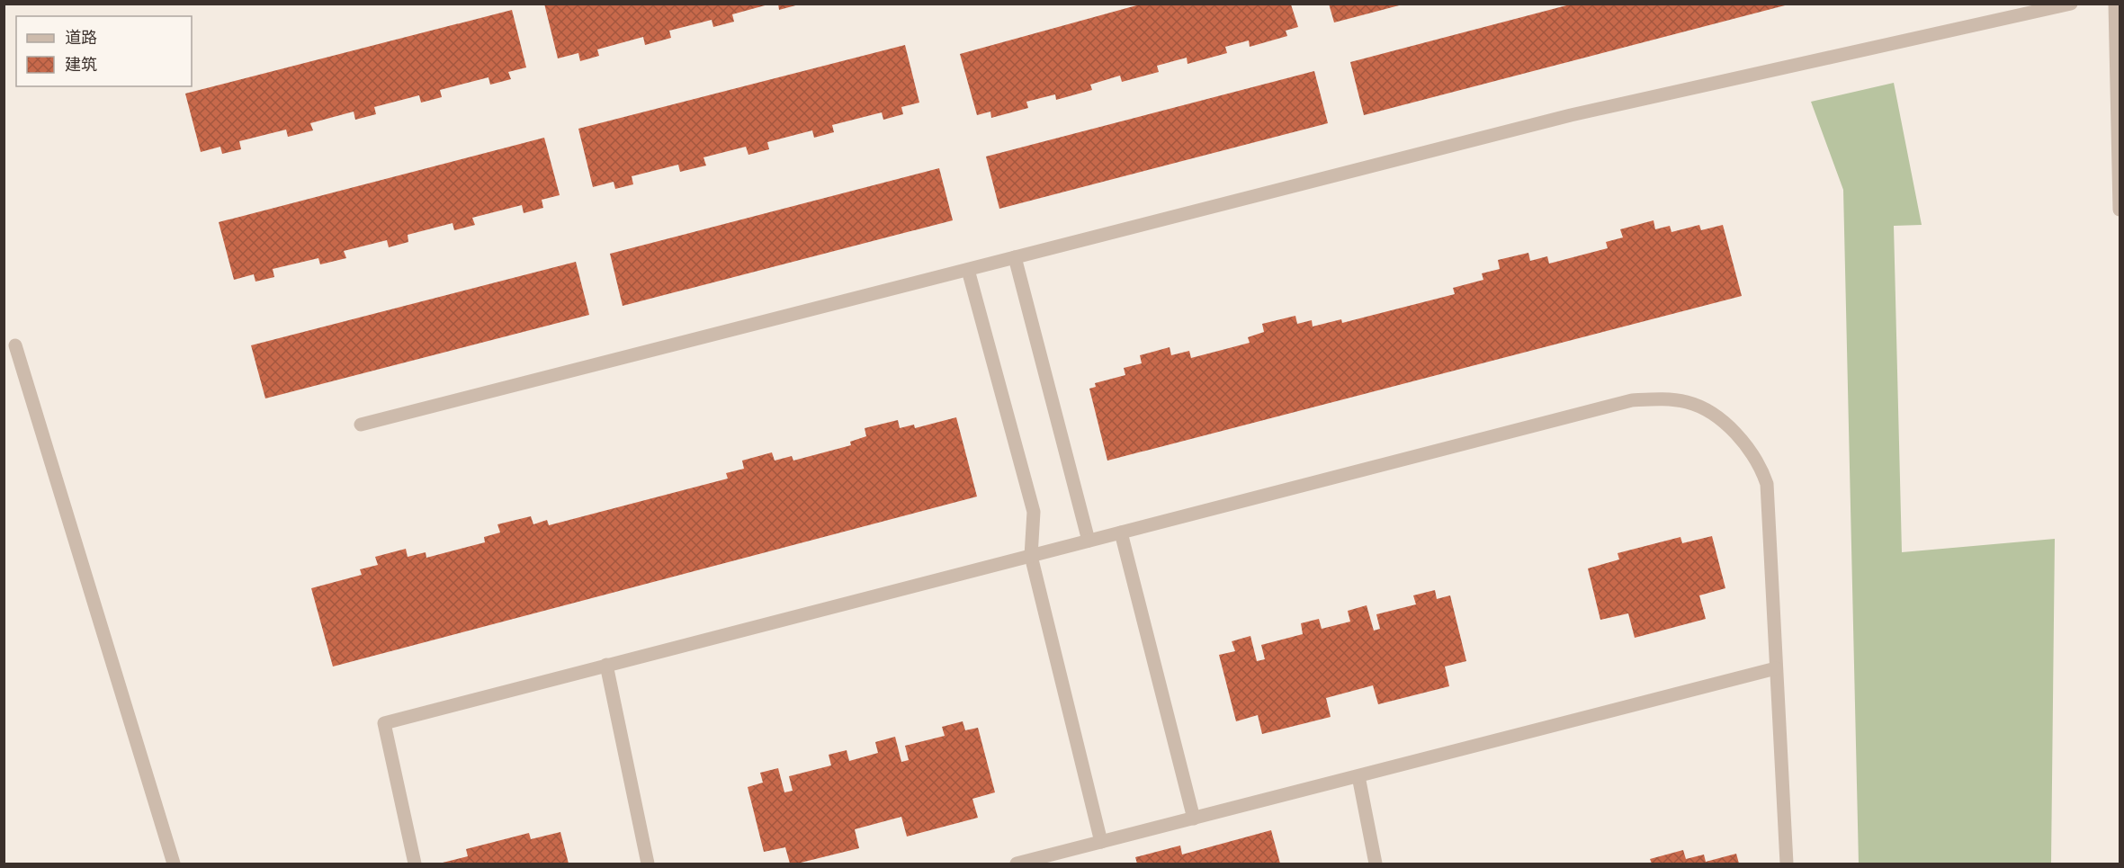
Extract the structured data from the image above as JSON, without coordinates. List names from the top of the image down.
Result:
{
  "legend": ["道路", "建筑"]
}
